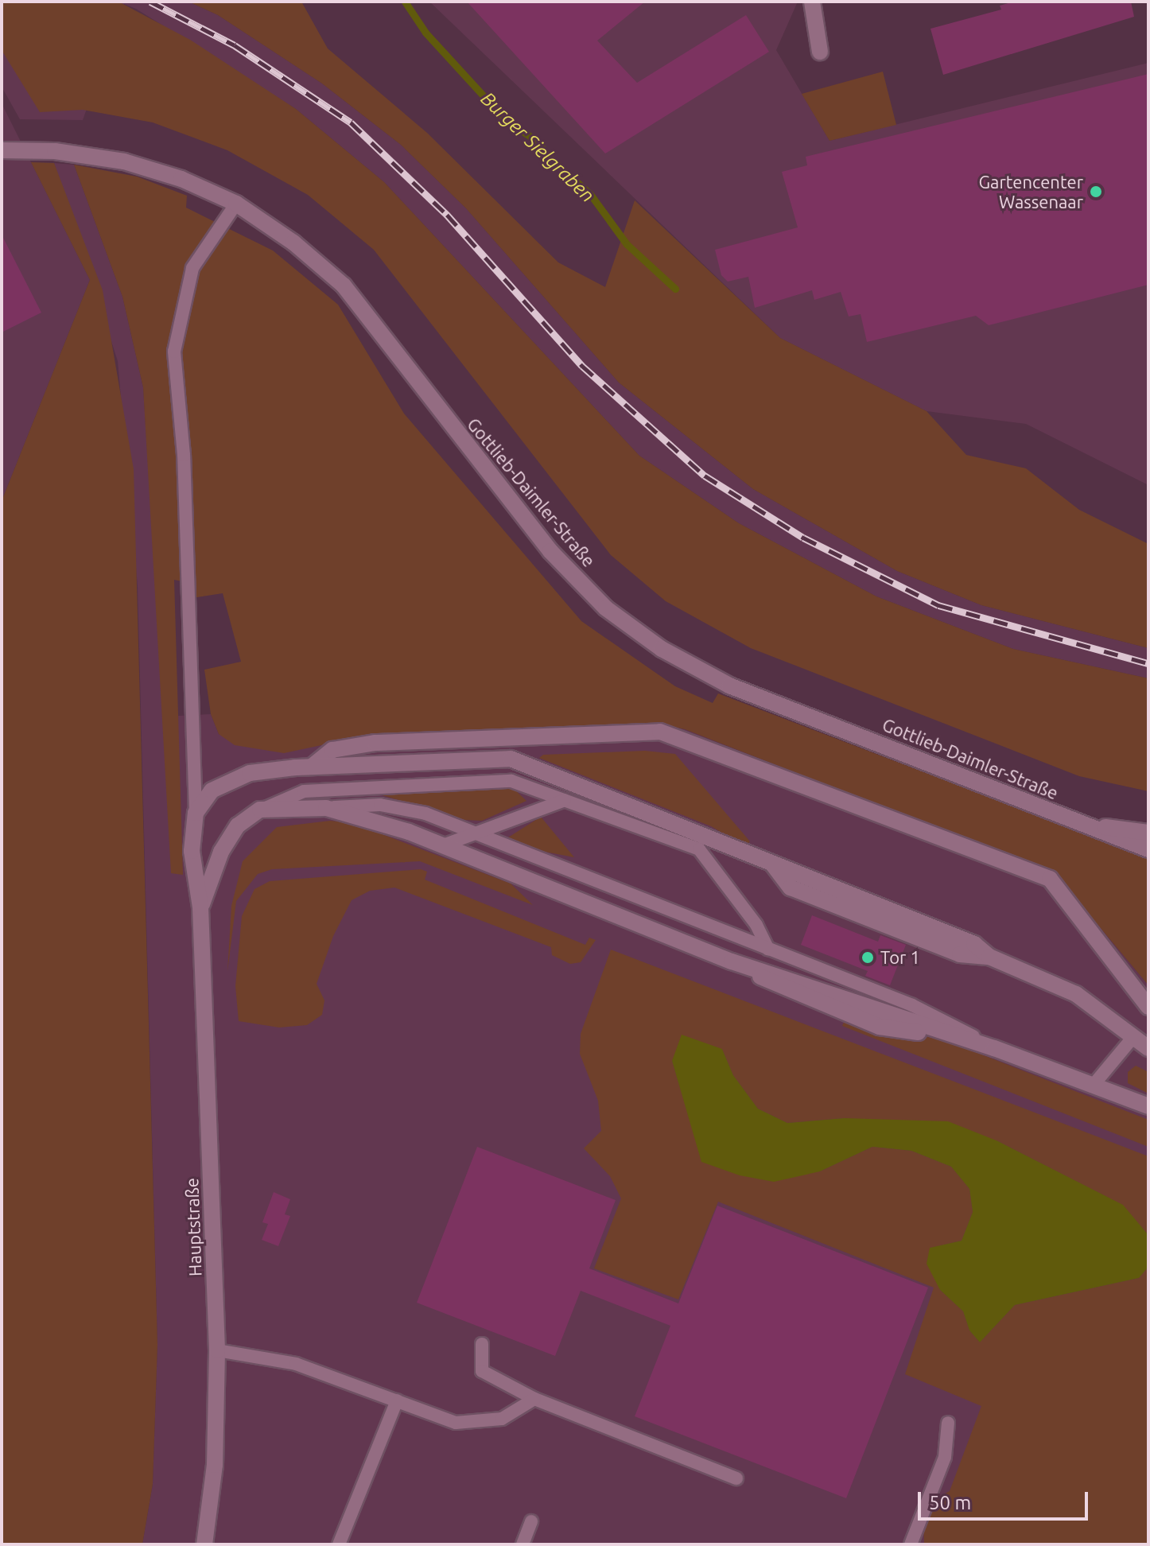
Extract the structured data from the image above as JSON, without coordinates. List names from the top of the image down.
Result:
{
  "streets": {
    "street": ["Gottlieb-Daimler-Straße", "Hauptstraße"]
  },
  "water": ["Burger Sielgraben"],
  "places": ["Gartencenter Wassenaar", "Tor 1"],
  "scale_bar": "50 m"
}
